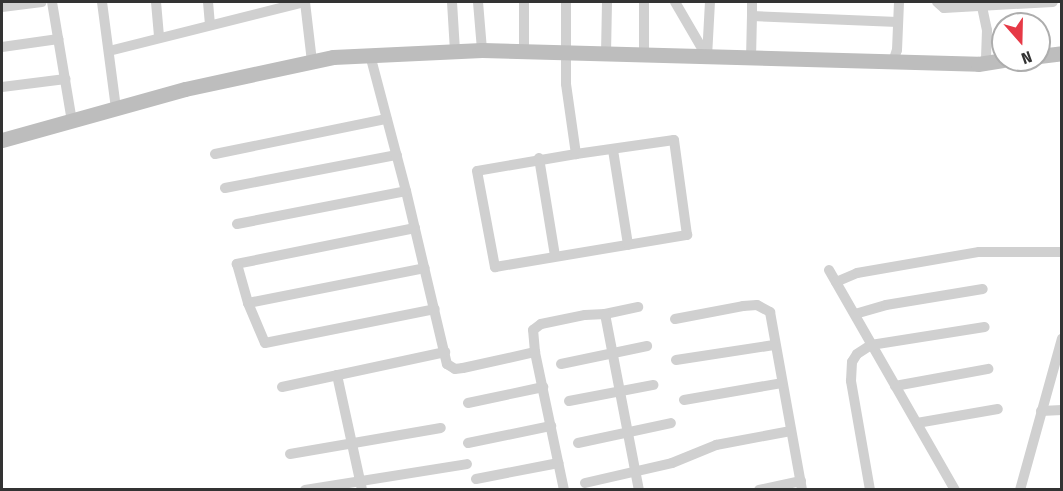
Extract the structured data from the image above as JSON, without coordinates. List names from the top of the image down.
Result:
{
  "north": "bottom"
}
